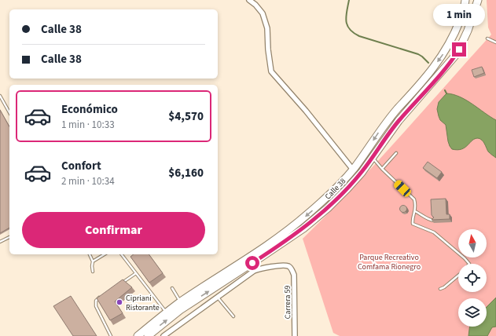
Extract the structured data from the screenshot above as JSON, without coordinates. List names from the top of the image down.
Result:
{
  "streets": {
    "main road": ["Calle 38"],
    "street": ["Carrera 59"]
  },
  "parks": ["Parque Recreativo Comfama Rionegro"],
  "places": ["Cipriani Ristorante"],
  "north": "top",
  "page": {
    "bubble": "1 min",
    "banner": ["Calle 38", "Calle 38"],
    "list": [
      {
        "name": "Económico",
        "note": "1 min · 10:33",
        "value": "$4,570"
      },
      {
        "name": "Confort",
        "note": "2 min · 10:34",
        "value": "$6,160"
      }
    ],
    "buttons": "Confirmar"
  }
}
